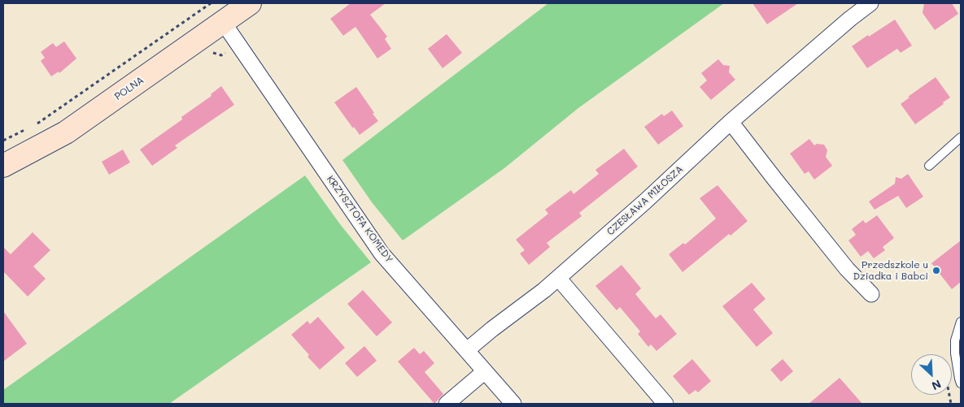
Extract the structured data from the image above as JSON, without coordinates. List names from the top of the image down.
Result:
{
  "streets": {
    "street": ["POLNA", "CZESŁAWA MIŁOSZA", "KRZYSZTOFA KOMEDY"]
  },
  "crossings": [
    ["POLNA", "KRZYSZTOFA KOMEDY"],
    ["CZESŁAWA MIŁOSZA", "KRZYSZTOFA KOMEDY"]
  ],
  "places": ["Przedszkole u Dziadka i Babci"],
  "north": "bottom right"
}
